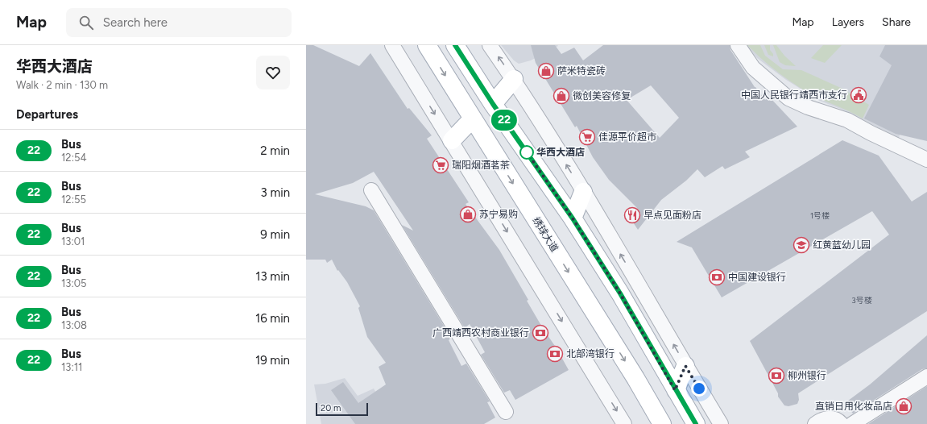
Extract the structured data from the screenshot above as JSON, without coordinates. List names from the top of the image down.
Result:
{
  "streets": {
    "main road": ["绣球大道"]
  },
  "places": {
    "shop": [
      "萨米特瓷砖",
      "微创美容修复",
      "苏宁易购",
      "直销日用化妆品店"
    ],
    "public building": ["中国人民银行靖西市支行"],
    "supermarket": ["佳源平价超市", "瑞阳烟酒茗茶"],
    "other": ["华西大酒店"],
    "restaurant": ["早点见面粉店"],
    "school or university": ["红黄蓝幼儿园"],
    "bank": [
      "中国建设银行",
      "广西靖西农村商业银行",
      "北部湾银行",
      "柳州银行"
    ]
  },
  "lines": ["bus line 22"],
  "house_numbers": ["1号楼", "3号楼"],
  "scale_bar": "20 m",
  "page": {
    "header": "Map",
    "search": "Search here",
    "nav": ["Map", "Layers", "Share"],
    "heading": [
      ["华西大酒店", "Walk · 2 min · 130 m"],
      "Departures"
    ],
    "on_map": "22",
    "list": [
      {
        "mark": "22",
        "name": "Bus",
        "note": "12:54",
        "value": "2 min"
      },
      {
        "mark": "22",
        "name": "Bus",
        "note": "12:55",
        "value": "3 min"
      },
      {
        "mark": "22",
        "name": "Bus",
        "note": "13:01",
        "value": "9 min"
      },
      {
        "mark": "22",
        "name": "Bus",
        "note": "13:05",
        "value": "13 min"
      },
      {
        "mark": "22",
        "name": "Bus",
        "note": "13:08",
        "value": "16 min"
      },
      {
        "mark": "22",
        "name": "Bus",
        "note": "13:11",
        "value": "19 min"
      }
    ],
    "scale": "20 m"
  }
}
